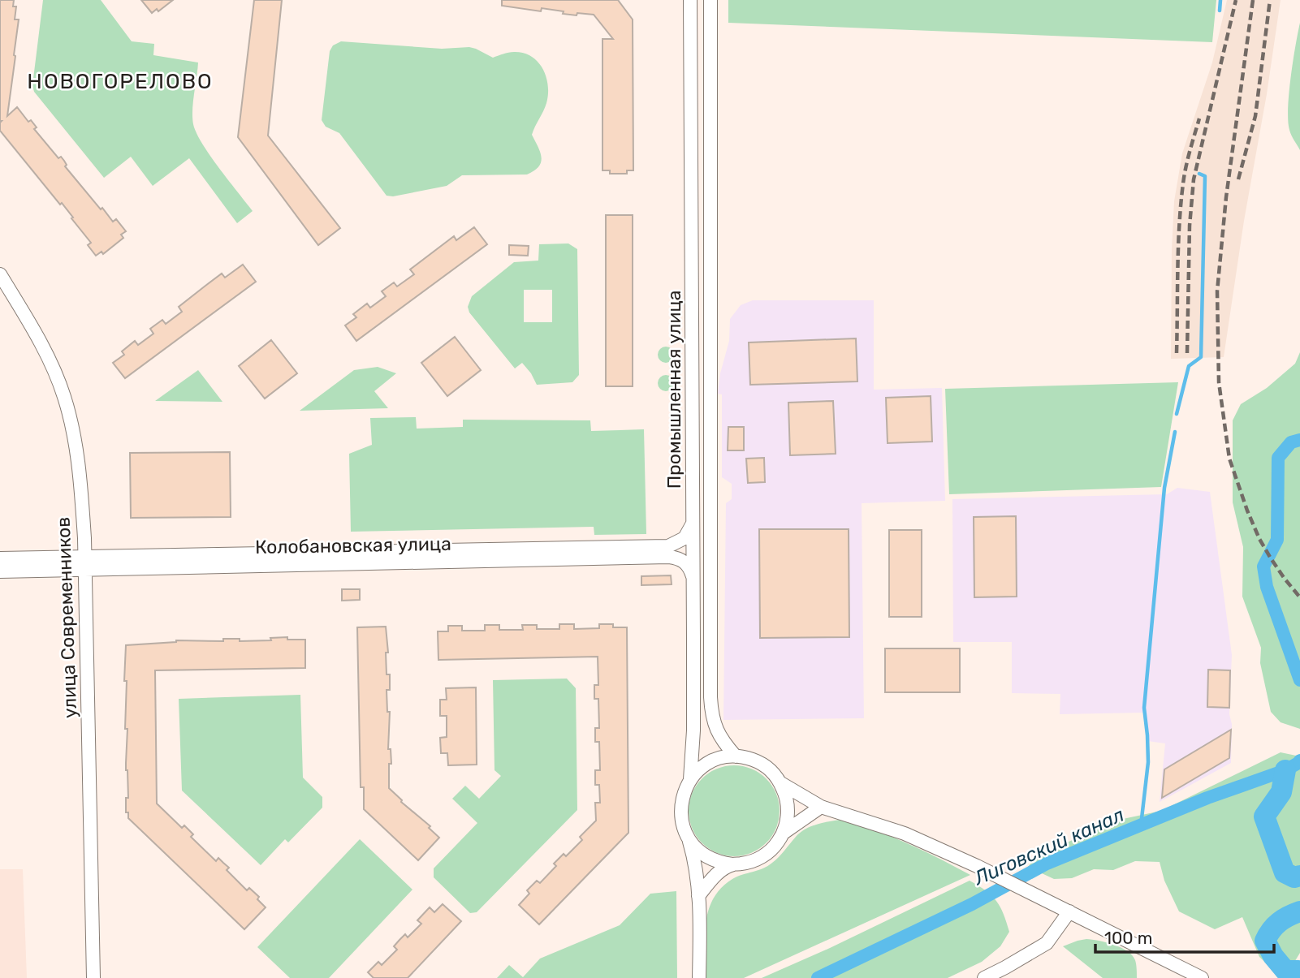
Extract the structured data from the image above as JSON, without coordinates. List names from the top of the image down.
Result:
{
  "streets": {
    "street": ["Промышленная улица", "Колобановская улица", "улица Современников"]
  },
  "crossings": [
    ["Промышленная улица", "Колобановская улица"],
    ["Колобановская улица", "улица Современников"]
  ],
  "districts": ["НОВОГОРЕЛОВО"],
  "water": ["Лиговский канал"],
  "scale_bar": "100 m"
}
